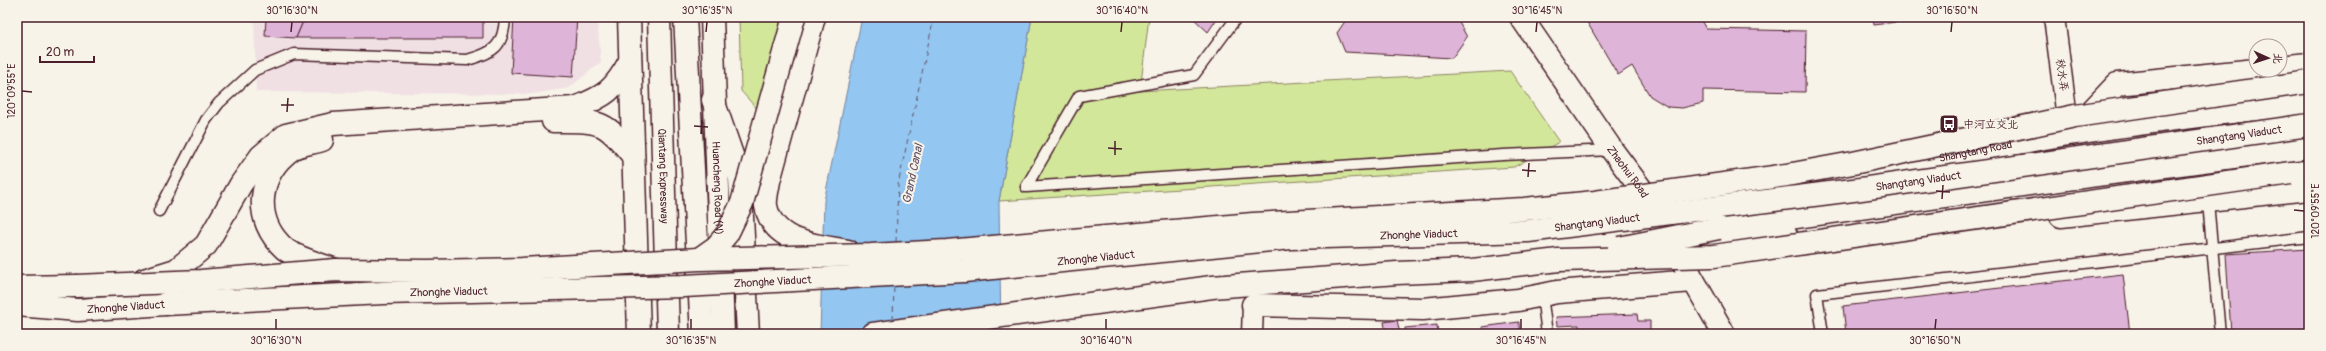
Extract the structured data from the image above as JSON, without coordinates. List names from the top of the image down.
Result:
{
  "streets": {
    "main road": [
      "Shangtang Viaduct",
      "Shangtang Road",
      "Zhaohui Road",
      "Qiantang Expressway",
      "Huancheng Road (N)",
      "Zhonghe Viaduct"
    ],
    "street": ["秋水弄"]
  },
  "crossings": [
    ["秋水弄", "Shangtang Road"],
    ["Shangtang Viaduct", "Zhonghe Viaduct"],
    ["Shangtang Road", "Zhaohui Road"]
  ],
  "water": ["Grand Canal"],
  "places": {
    "bus stop": ["中河立交北"]
  },
  "scale_bar": "20 m",
  "north": "right",
  "coordinates": [
    "30°16'30\"N",
    "30°16'35\"N",
    "30°16'40\"N",
    "30°16'45\"N",
    "30°16'50\"N",
    "120°09'55\"E"
  ]
}
